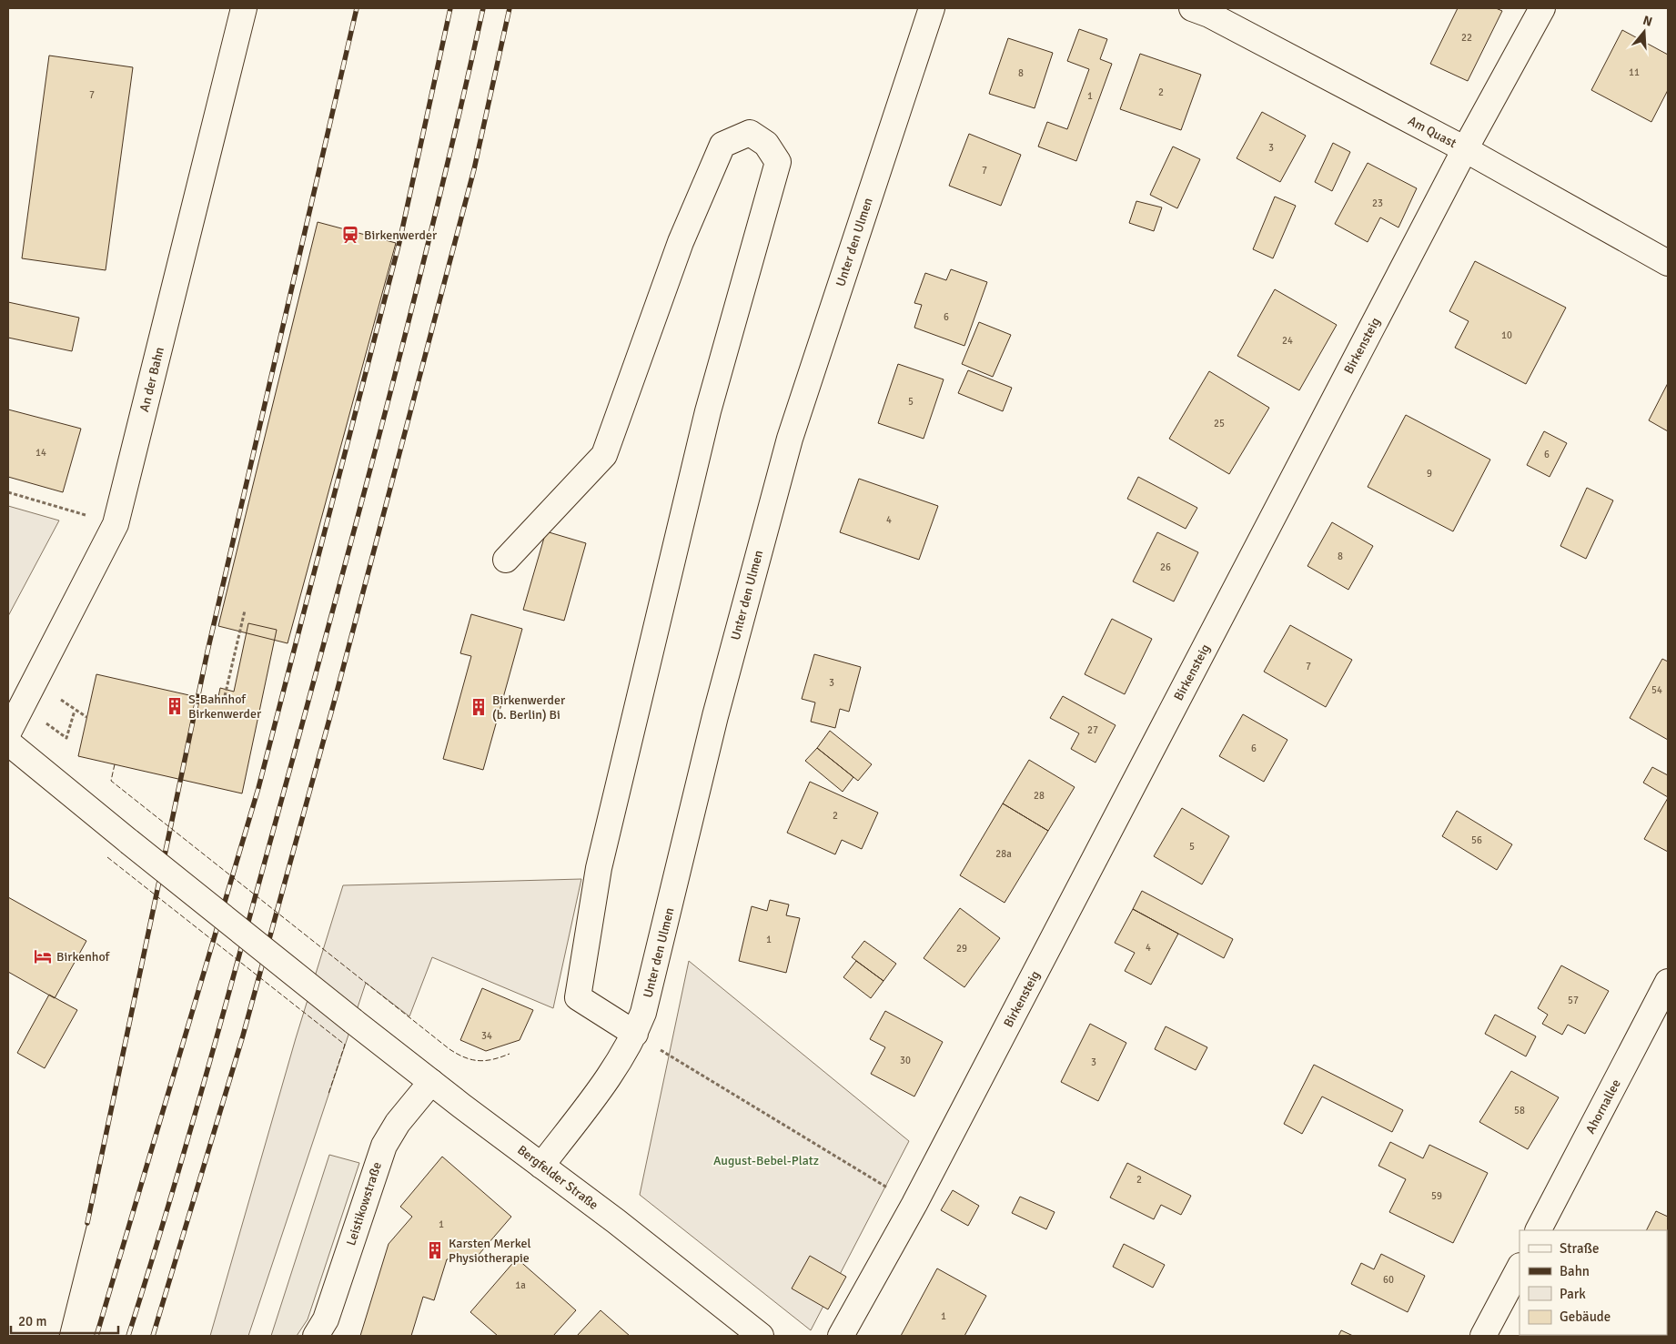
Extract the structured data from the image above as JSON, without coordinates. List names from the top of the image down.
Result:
{
  "streets": {
    "street": [
      "Am Quast",
      "Unter den Ulmen",
      "Birkensteig",
      "An der Bahn",
      "Ahornallee",
      "Bergfelder Straße",
      "Leistikowstraße"
    ]
  },
  "crossings": [
    ["Am Quast", "Birkensteig"],
    ["Unter den Ulmen", "Bergfelder Straße"],
    ["Bergfelder Straße", "Leistikowstraße"]
  ],
  "parks": ["August-Bebel-Platz"],
  "places": {
    "station": ["Birkenwerder"],
    "building": ["S-Bahnhof Birkenwerder", "Birkenwerder (b. Berlin) Bi", "Karsten Merkel Physiotherapie"],
    "hotel": ["Birkenhof"]
  },
  "house_numbers": [
    "22",
    "11",
    "8",
    "2",
    "7",
    "1",
    "3",
    "7",
    "23",
    "6",
    "10",
    "24",
    "5",
    "25",
    "14",
    "6",
    "9",
    "4",
    "8",
    "26",
    "7",
    "3",
    "54",
    "27",
    "6",
    "28",
    "2",
    "56",
    "5",
    "28a",
    "1",
    "4",
    "29",
    "57",
    "34",
    "30",
    "3",
    "58",
    "2",
    "59",
    "1",
    "60",
    "1a",
    "1"
  ],
  "legend": [
    "Straße",
    "Bahn",
    "Park",
    "Gebäude"
  ],
  "scale_bar": "20 m",
  "north": "top"
}
